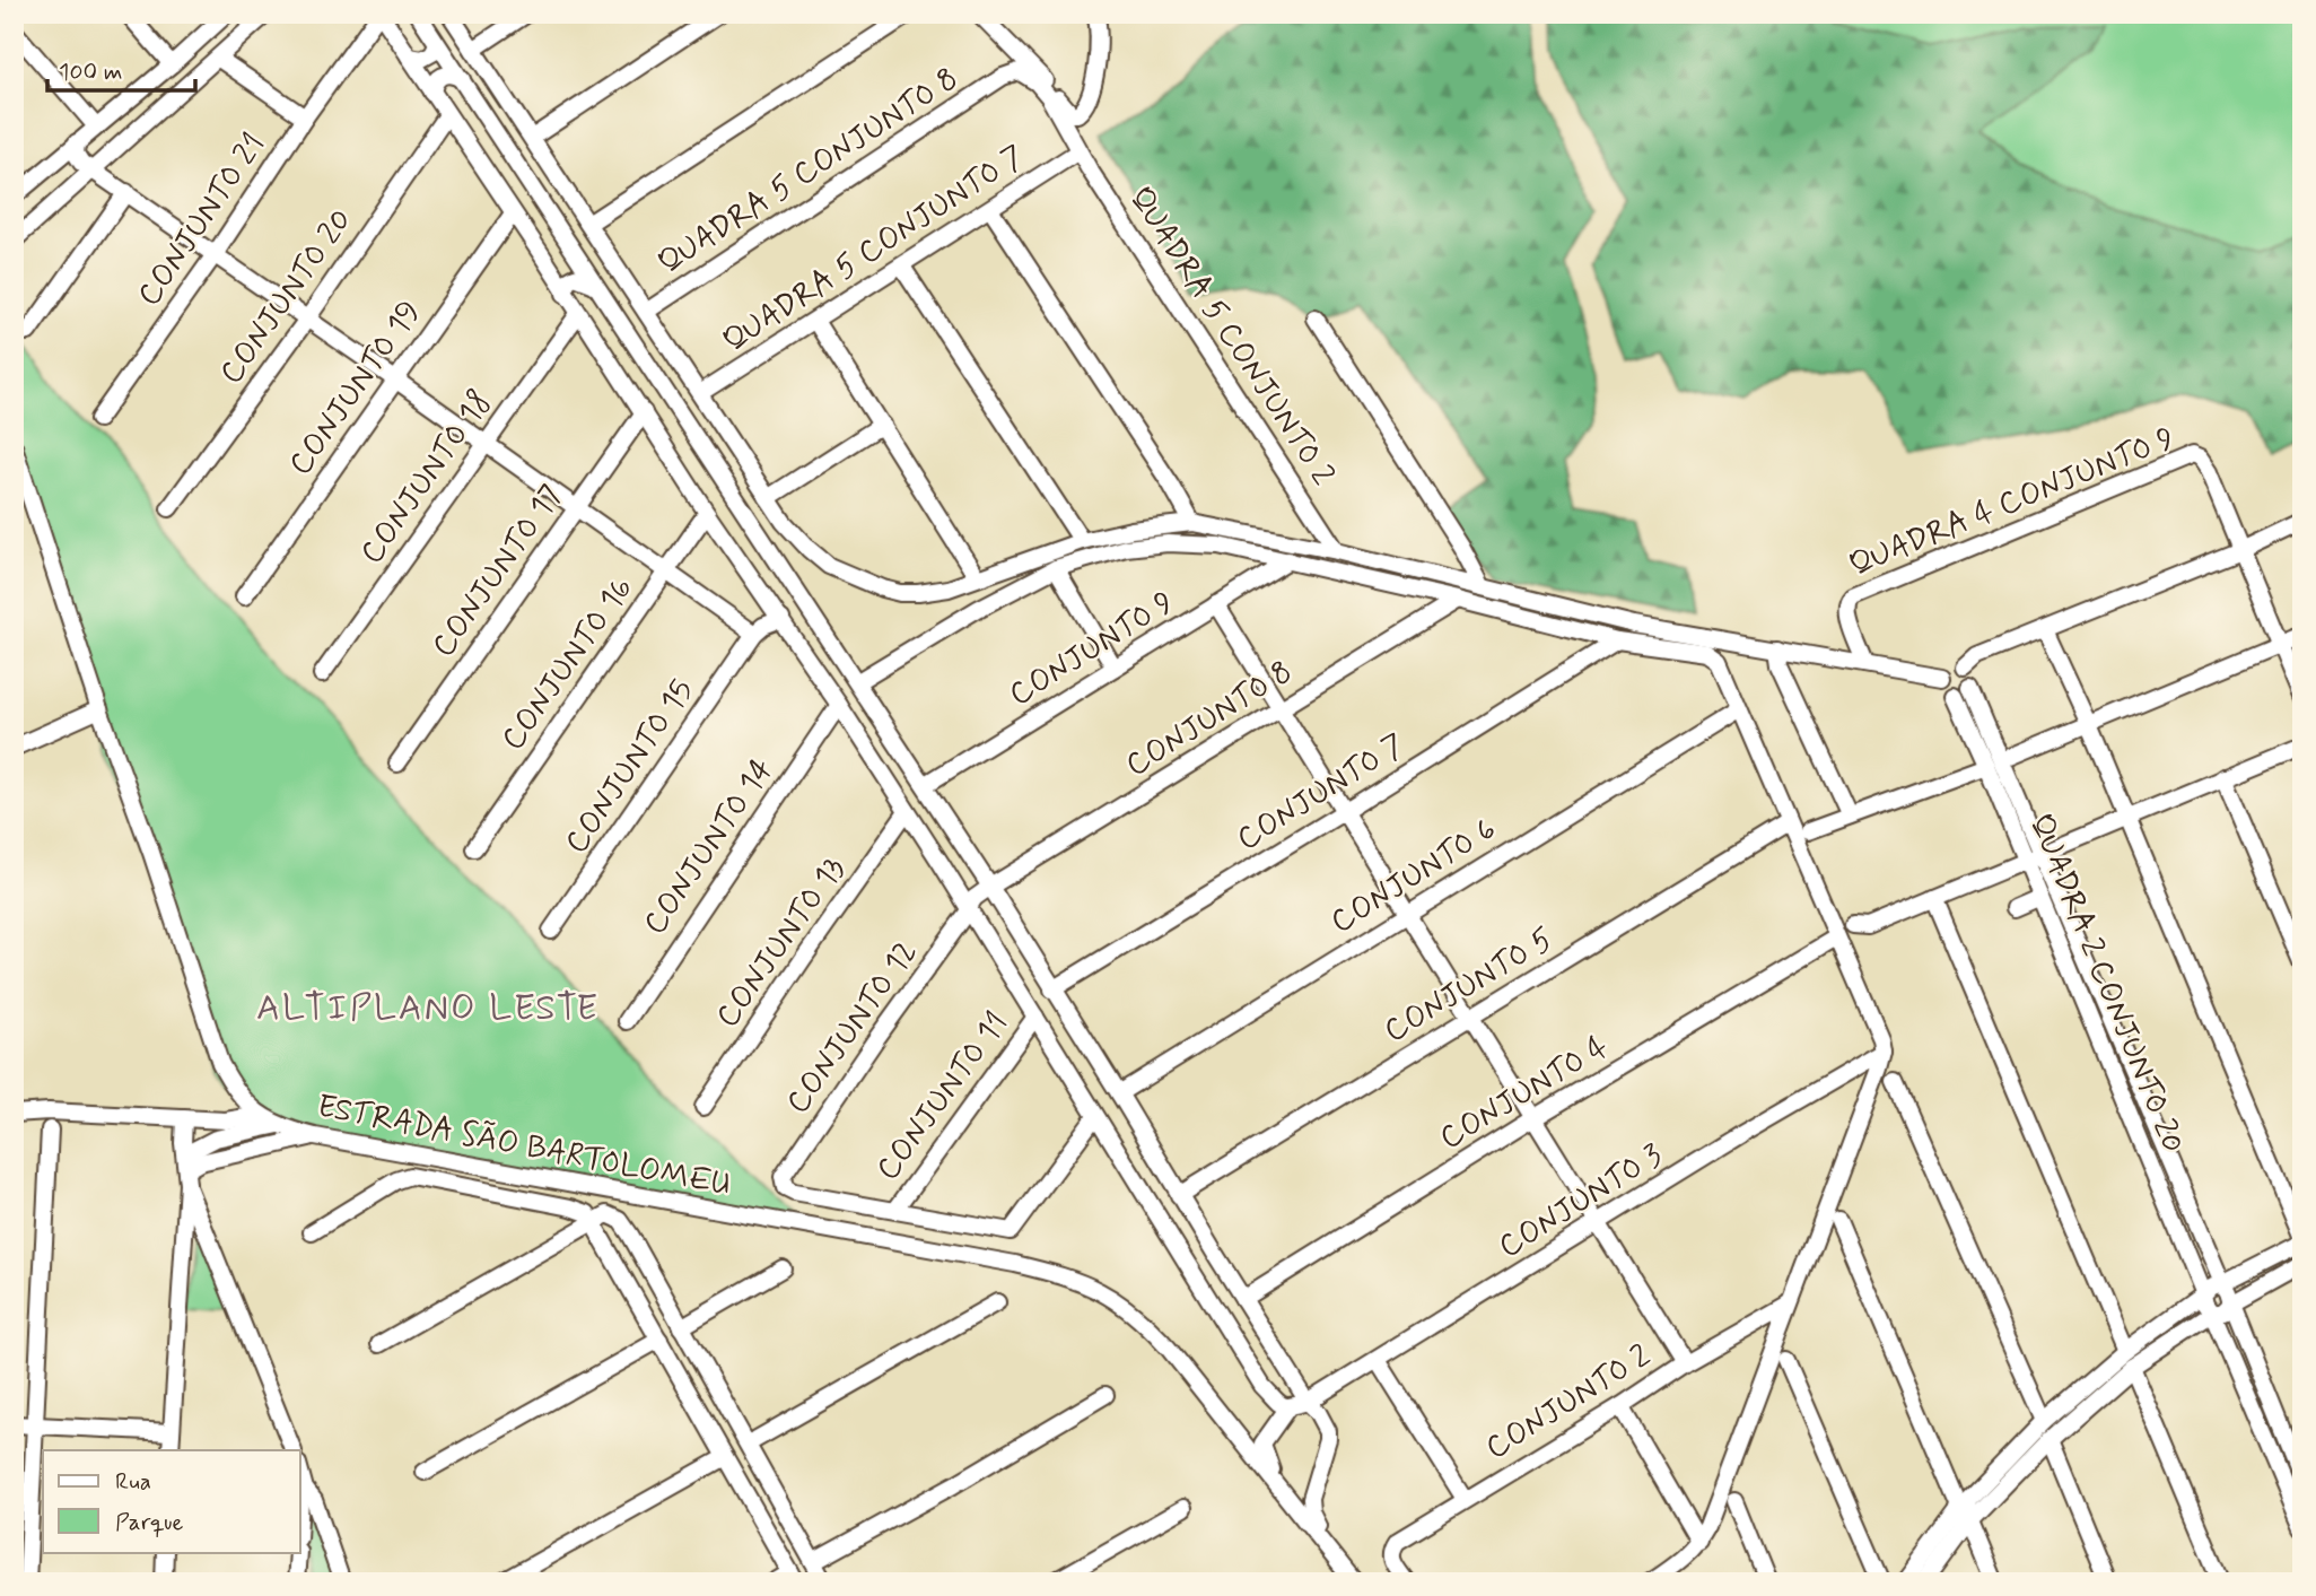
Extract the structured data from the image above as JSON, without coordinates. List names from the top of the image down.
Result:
{
  "streets": {
    "street": [
      "QUADRA 5 CONJUNTO 8",
      "CONJUNTO 21",
      "QUADRA 5 CONJUNTO 7",
      "CONJUNTO 20",
      "QUADRA 5 CONJUNTO 2",
      "CONJUNTO 19",
      "CONJUNTO 18",
      "QUADRA 4 CONJUNTO 9",
      "CONJUNTO 17",
      "CONJUNTO 9",
      "CONJUNTO 16",
      "CONJUNTO 8",
      "CONJUNTO 15",
      "CONJUNTO 7",
      "CONJUNTO 14",
      "CONJUNTO 6",
      "CONJUNTO 13",
      "QUADRA 2 CONJUNTO 20",
      "CONJUNTO 5",
      "CONJUNTO 12",
      "CONJUNTO 4",
      "CONJUNTO 11",
      "ESTRADA SÃO BARTOLOMEU",
      "CONJUNTO 3",
      "CONJUNTO 2"
    ]
  },
  "crossings": [
    ["QUADRA 5 CONJUNTO 8", "QUADRA 5 CONJUNTO 2"],
    ["QUADRA 5 CONJUNTO 7", "QUADRA 5 CONJUNTO 2"],
    ["CONJUNTO 8", "CONJUNTO 12"],
    ["CONJUNTO 12", "CONJUNTO 11"]
  ],
  "districts": ["ALTIPLANO LESTE"],
  "legend": ["Rua", "Parque"],
  "scale_bar": "100 m"
}
